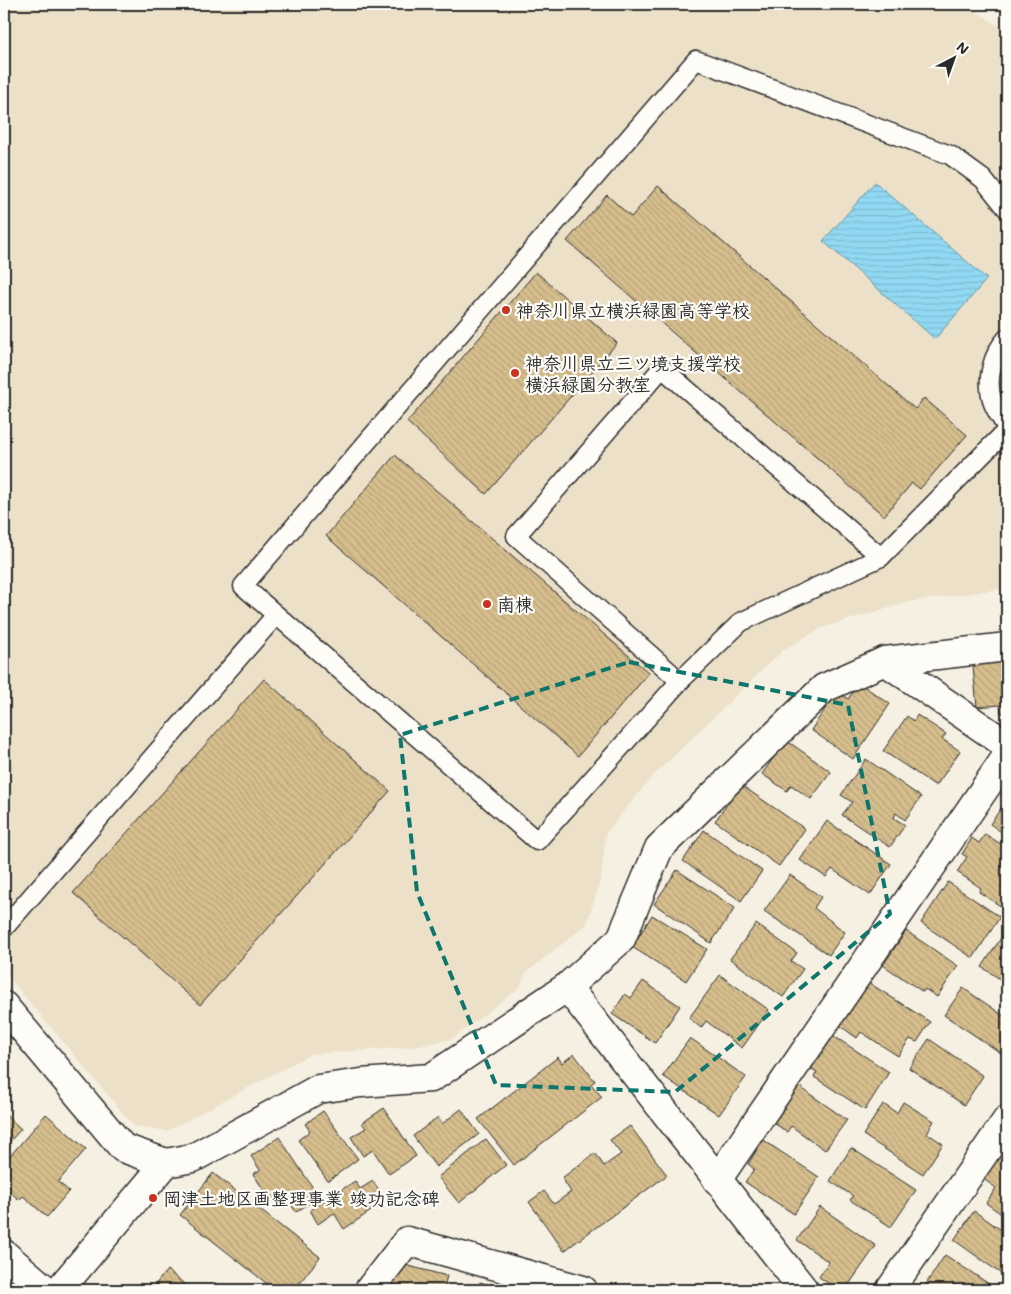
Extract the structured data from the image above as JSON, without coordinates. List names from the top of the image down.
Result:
{
  "places": [
    "神奈川県立横浜緑園高等学校",
    "神奈川県立三ツ境支援学校 横浜緑園分教室",
    "南棟",
    "岡津土地区画整理事業 竣功記念碑"
  ],
  "north": "top right"
}
